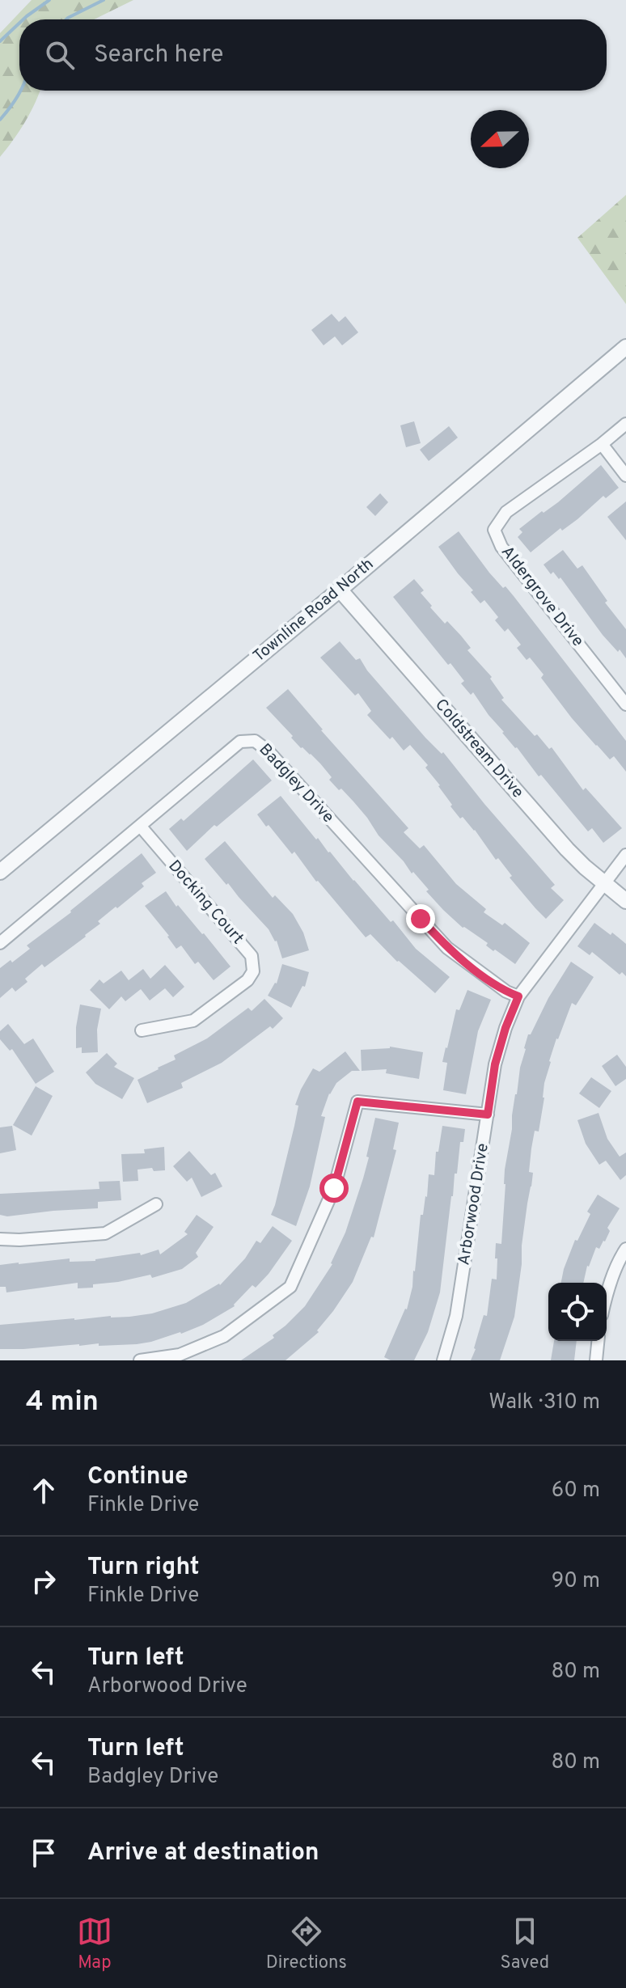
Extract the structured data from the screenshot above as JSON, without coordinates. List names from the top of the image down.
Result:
{
  "streets": {
    "street": [
      "Aldergrove Drive",
      "Townline Road North",
      "Coldstream Drive",
      "Badgley Drive",
      "Docking Court",
      "Arborwood Drive"
    ]
  },
  "crossings": [
    ["Townline Road North", "Coldstream Drive"],
    ["Coldstream Drive", "Arborwood Drive"],
    ["Badgley Drive", "Docking Court"],
    ["Badgley Drive", "Arborwood Drive"]
  ],
  "north": "left",
  "page": {
    "search": "Search here",
    "heading": ["4 min", "Walk · 310 m"],
    "list": [
      ["Continue", "Finkle Drive", "60 m"],
      ["Turn right", "Finkle Drive", "90 m"],
      ["Turn left", "Arborwood Drive", "80 m"],
      ["Turn left", "Badgley Drive", "80 m"],
      "Arrive at destination"
    ],
    "nav": ["Map", "Directions", "Saved"]
  }
}
